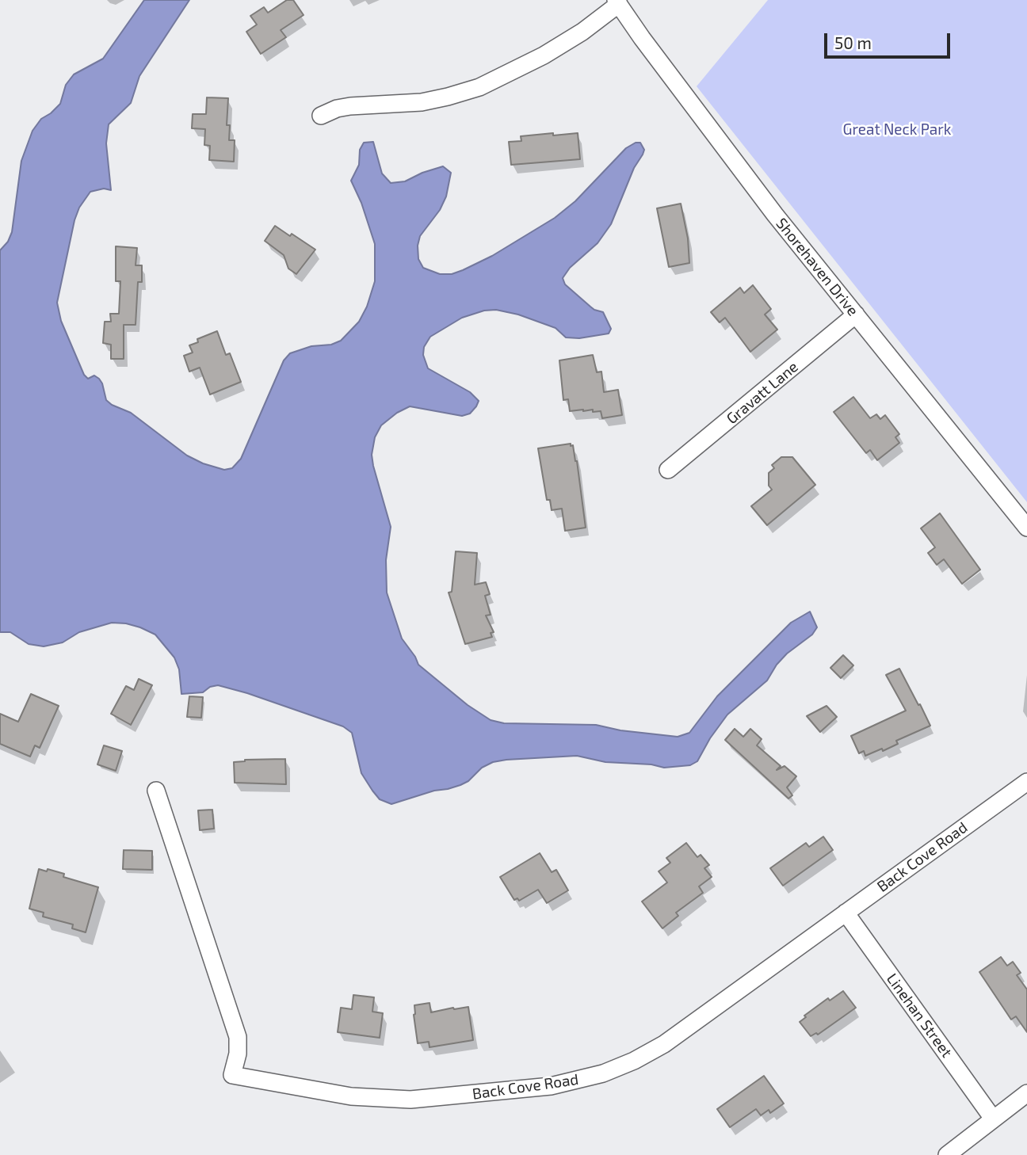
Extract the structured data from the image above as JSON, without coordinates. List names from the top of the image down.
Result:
{
  "streets": {
    "street": [
      "Shorehaven Drive",
      "Gravatt Lane",
      "Back Cove Road",
      "Linehan Street"
    ]
  },
  "crossings": [
    ["Shorehaven Drive", "Gravatt Lane"],
    ["Back Cove Road", "Linehan Street"]
  ],
  "parks": ["Great Neck Park"],
  "scale_bar": "50 m"
}
